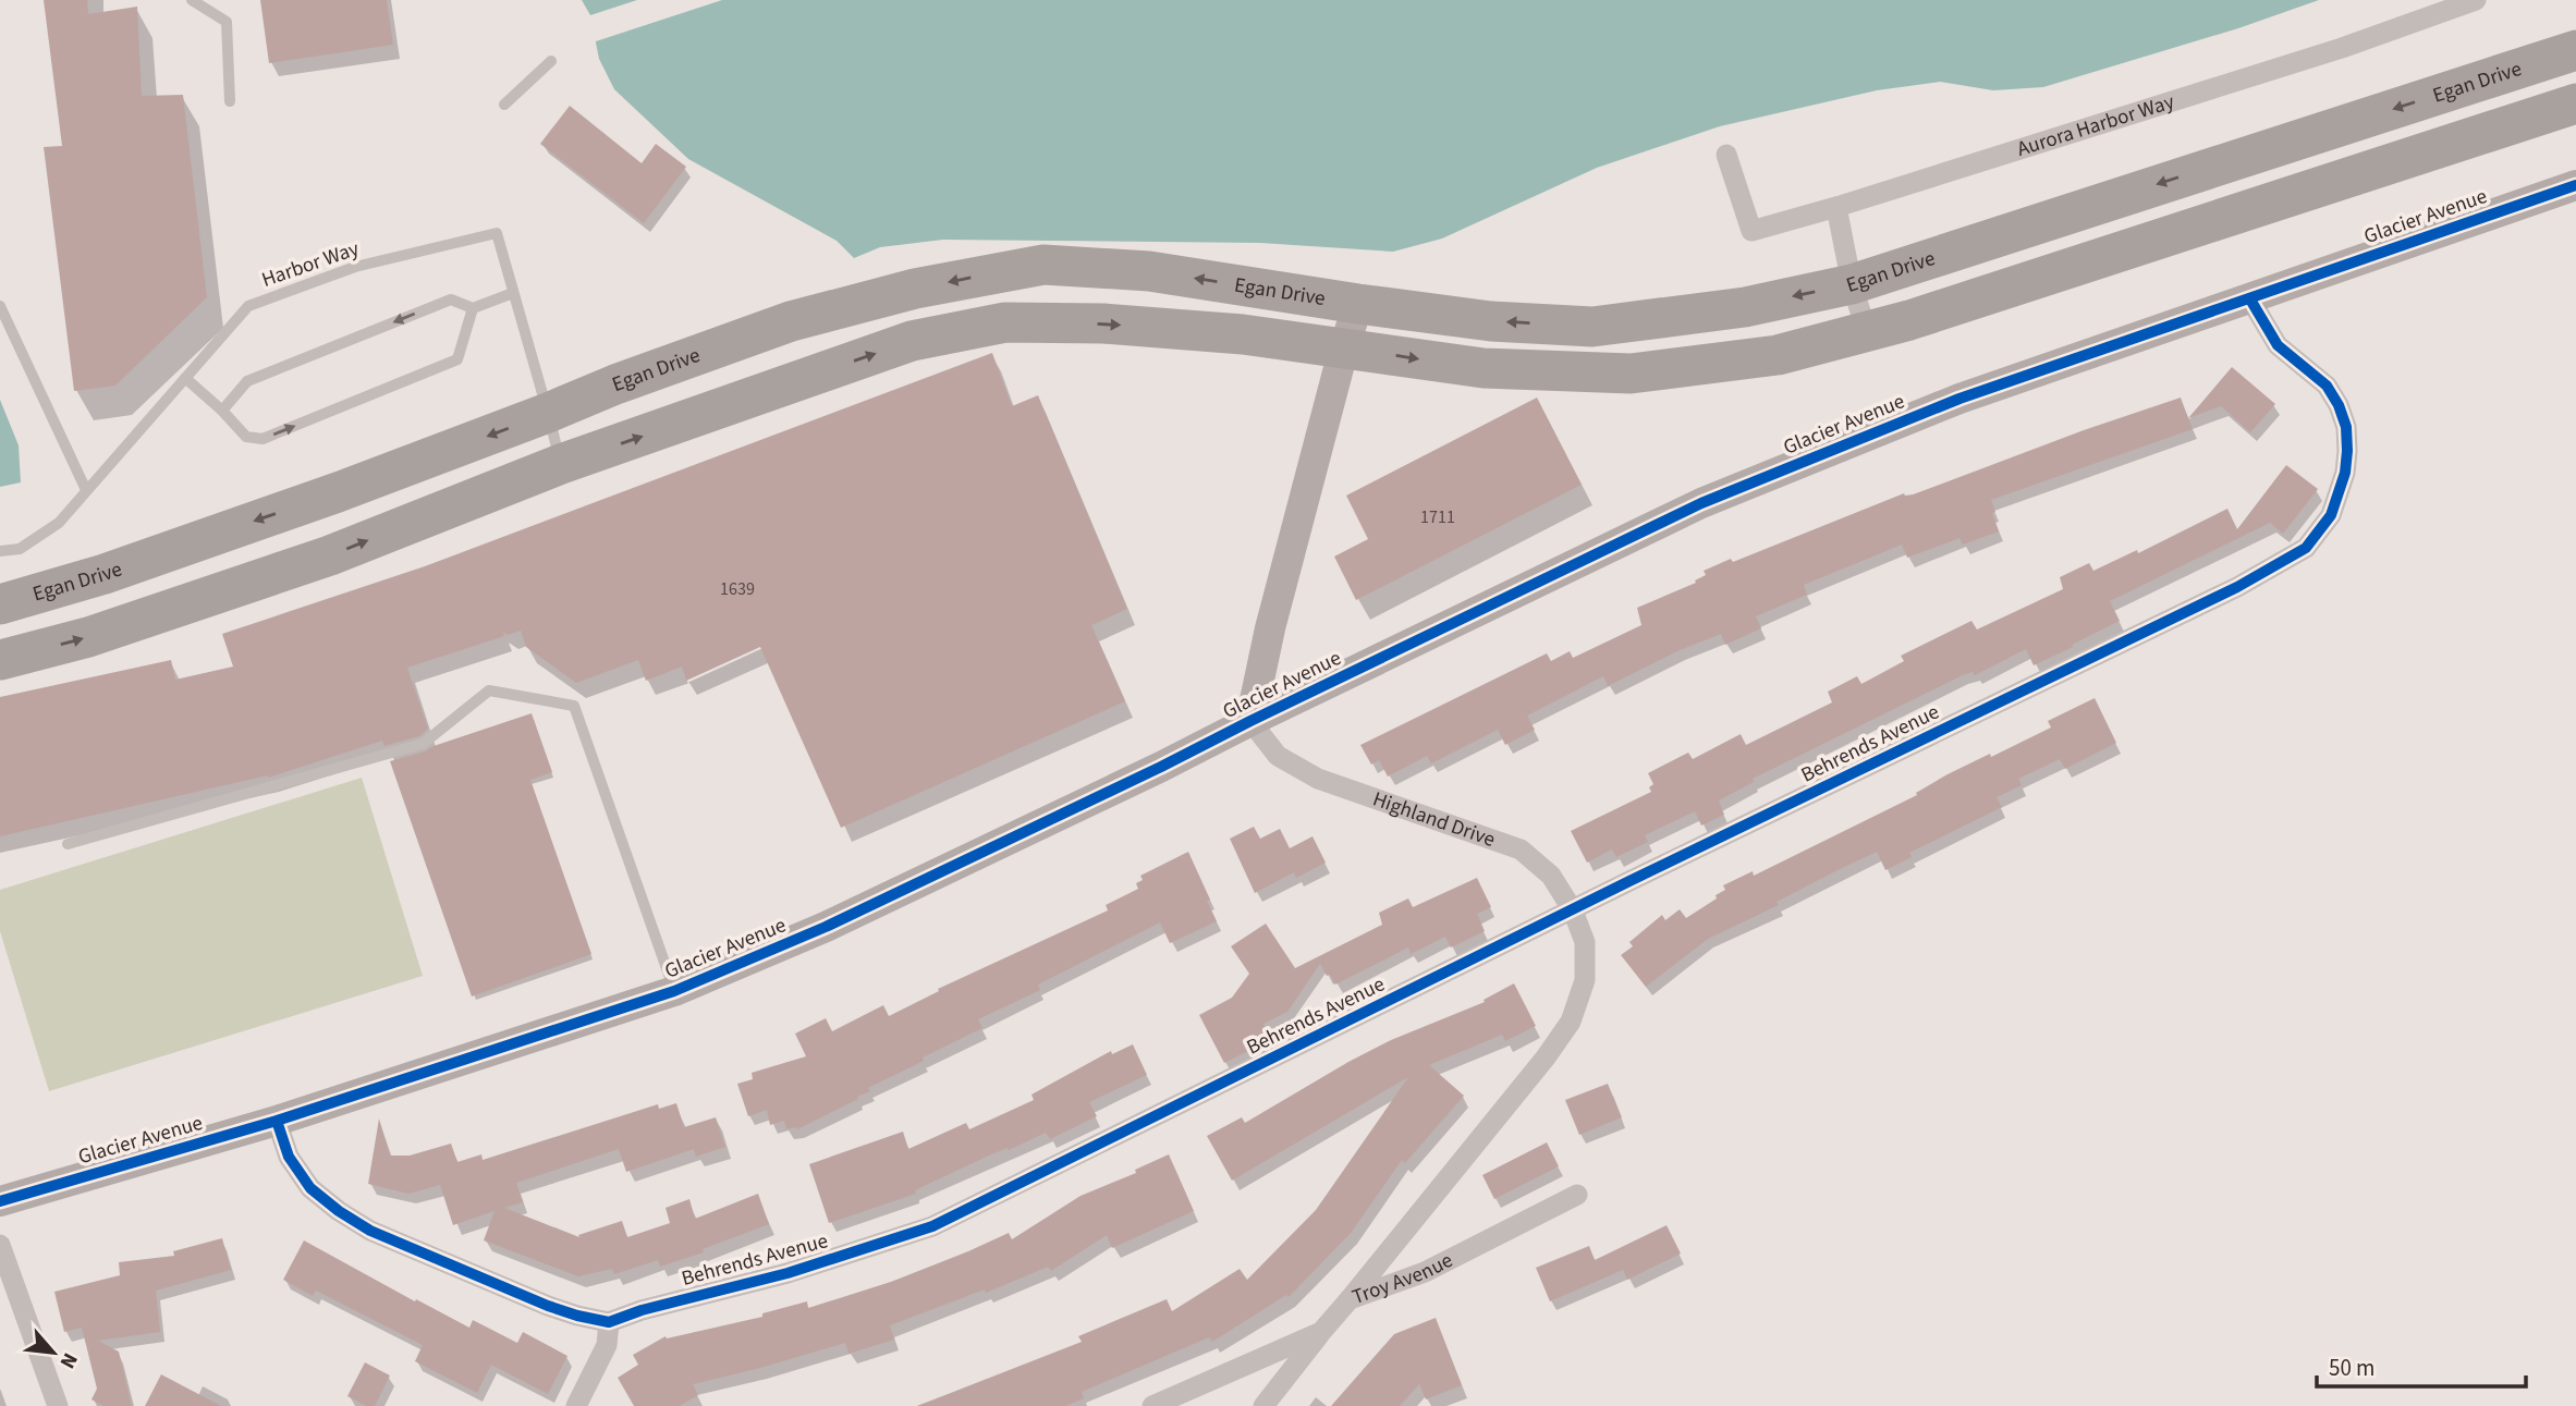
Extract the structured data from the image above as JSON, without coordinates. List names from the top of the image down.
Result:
{
  "streets": {
    "highway": ["Egan Drive"],
    "main road": ["Glacier Avenue"],
    "street": [
      "Aurora Harbor Way",
      "Behrends Avenue",
      "Highland Drive",
      "Troy Avenue"
    ],
    "lane": ["Harbor Way"]
  },
  "crossings": [
    ["Egan Drive", "Harbor Way"],
    ["Glacier Avenue", "Behrends Avenue"],
    ["Glacier Avenue", "Highland Drive"],
    ["Behrends Avenue", "Highland Drive"],
    ["Highland Drive", "Troy Avenue"]
  ],
  "house_numbers": ["1711", "1639"],
  "scale_bar": "50 m",
  "north": "bottom right"
}
